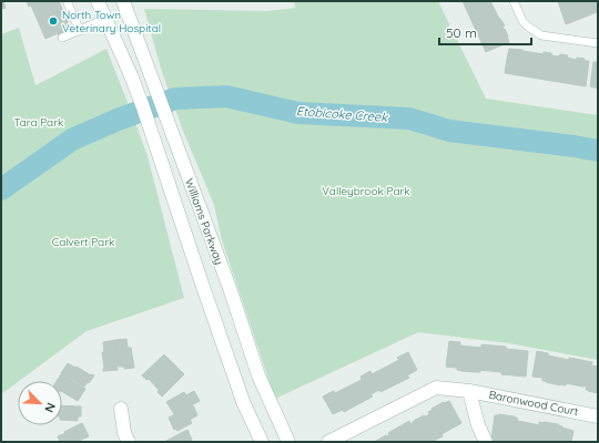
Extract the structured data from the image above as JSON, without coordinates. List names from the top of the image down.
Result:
{
  "streets": {
    "main road": ["Williams Parkway", "Baronwood Court"]
  },
  "water": ["Etobicoke Creek"],
  "parks": ["Tara Park", "Valleybrook Park", "Calvert Park"],
  "places": ["North Town Veterinary Hospital"],
  "scale_bar": "50 m",
  "north": "bottom right"
}
